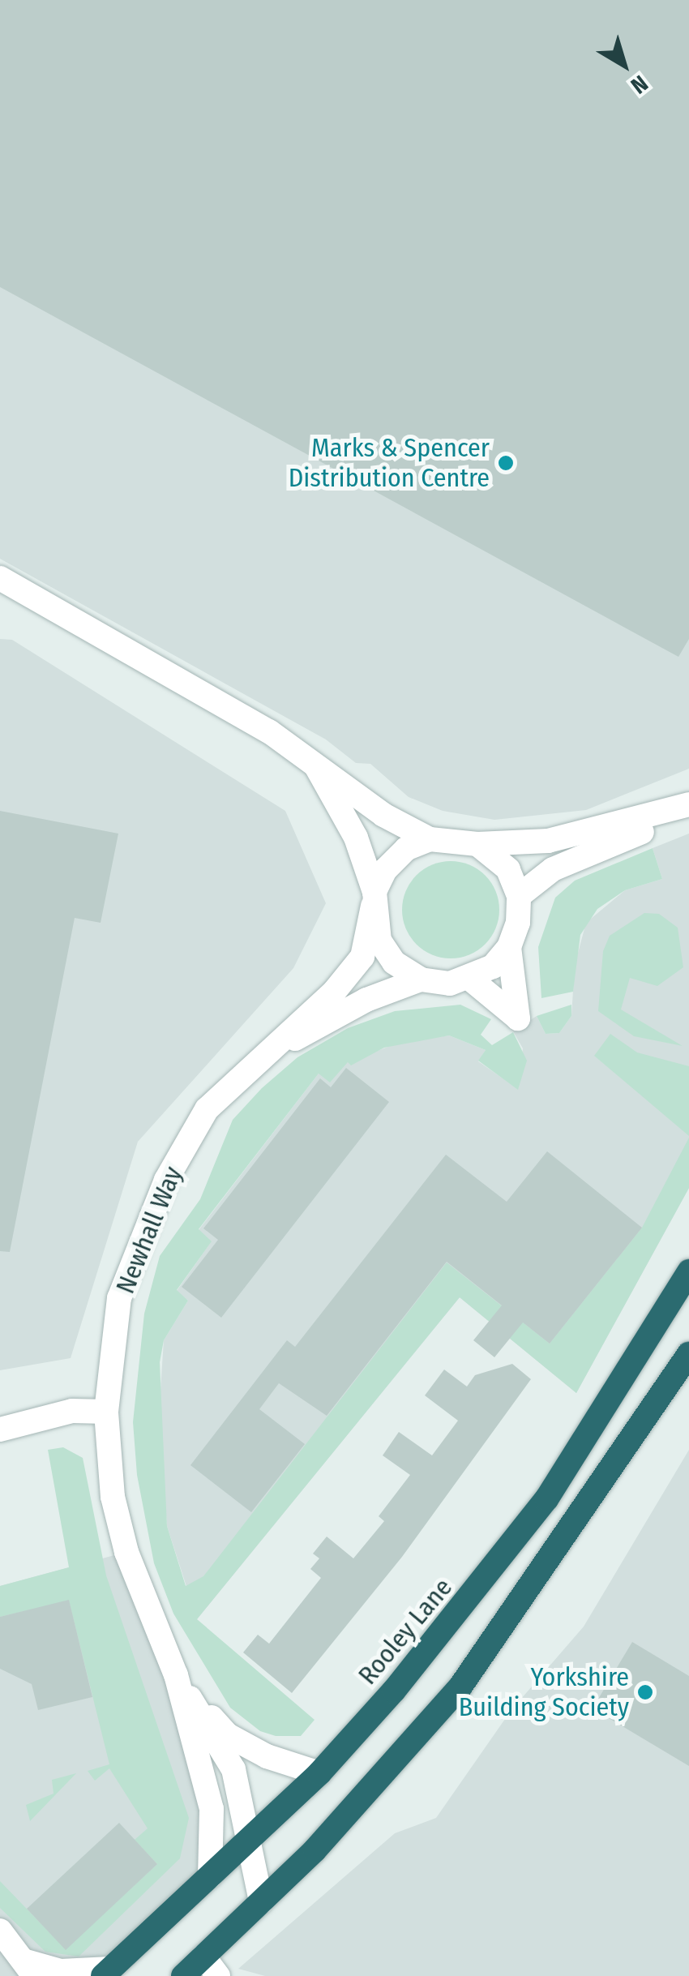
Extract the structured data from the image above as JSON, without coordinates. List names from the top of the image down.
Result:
{
  "streets": {
    "highway": ["Rooley Lane"],
    "street": ["Newhall Way"]
  },
  "crossings": [
    ["Newhall Way", "Rooley Lane"]
  ],
  "places": ["Marks & Spencer Distribution Centre", "Yorkshire Building Society"],
  "north": "bottom right"
}
